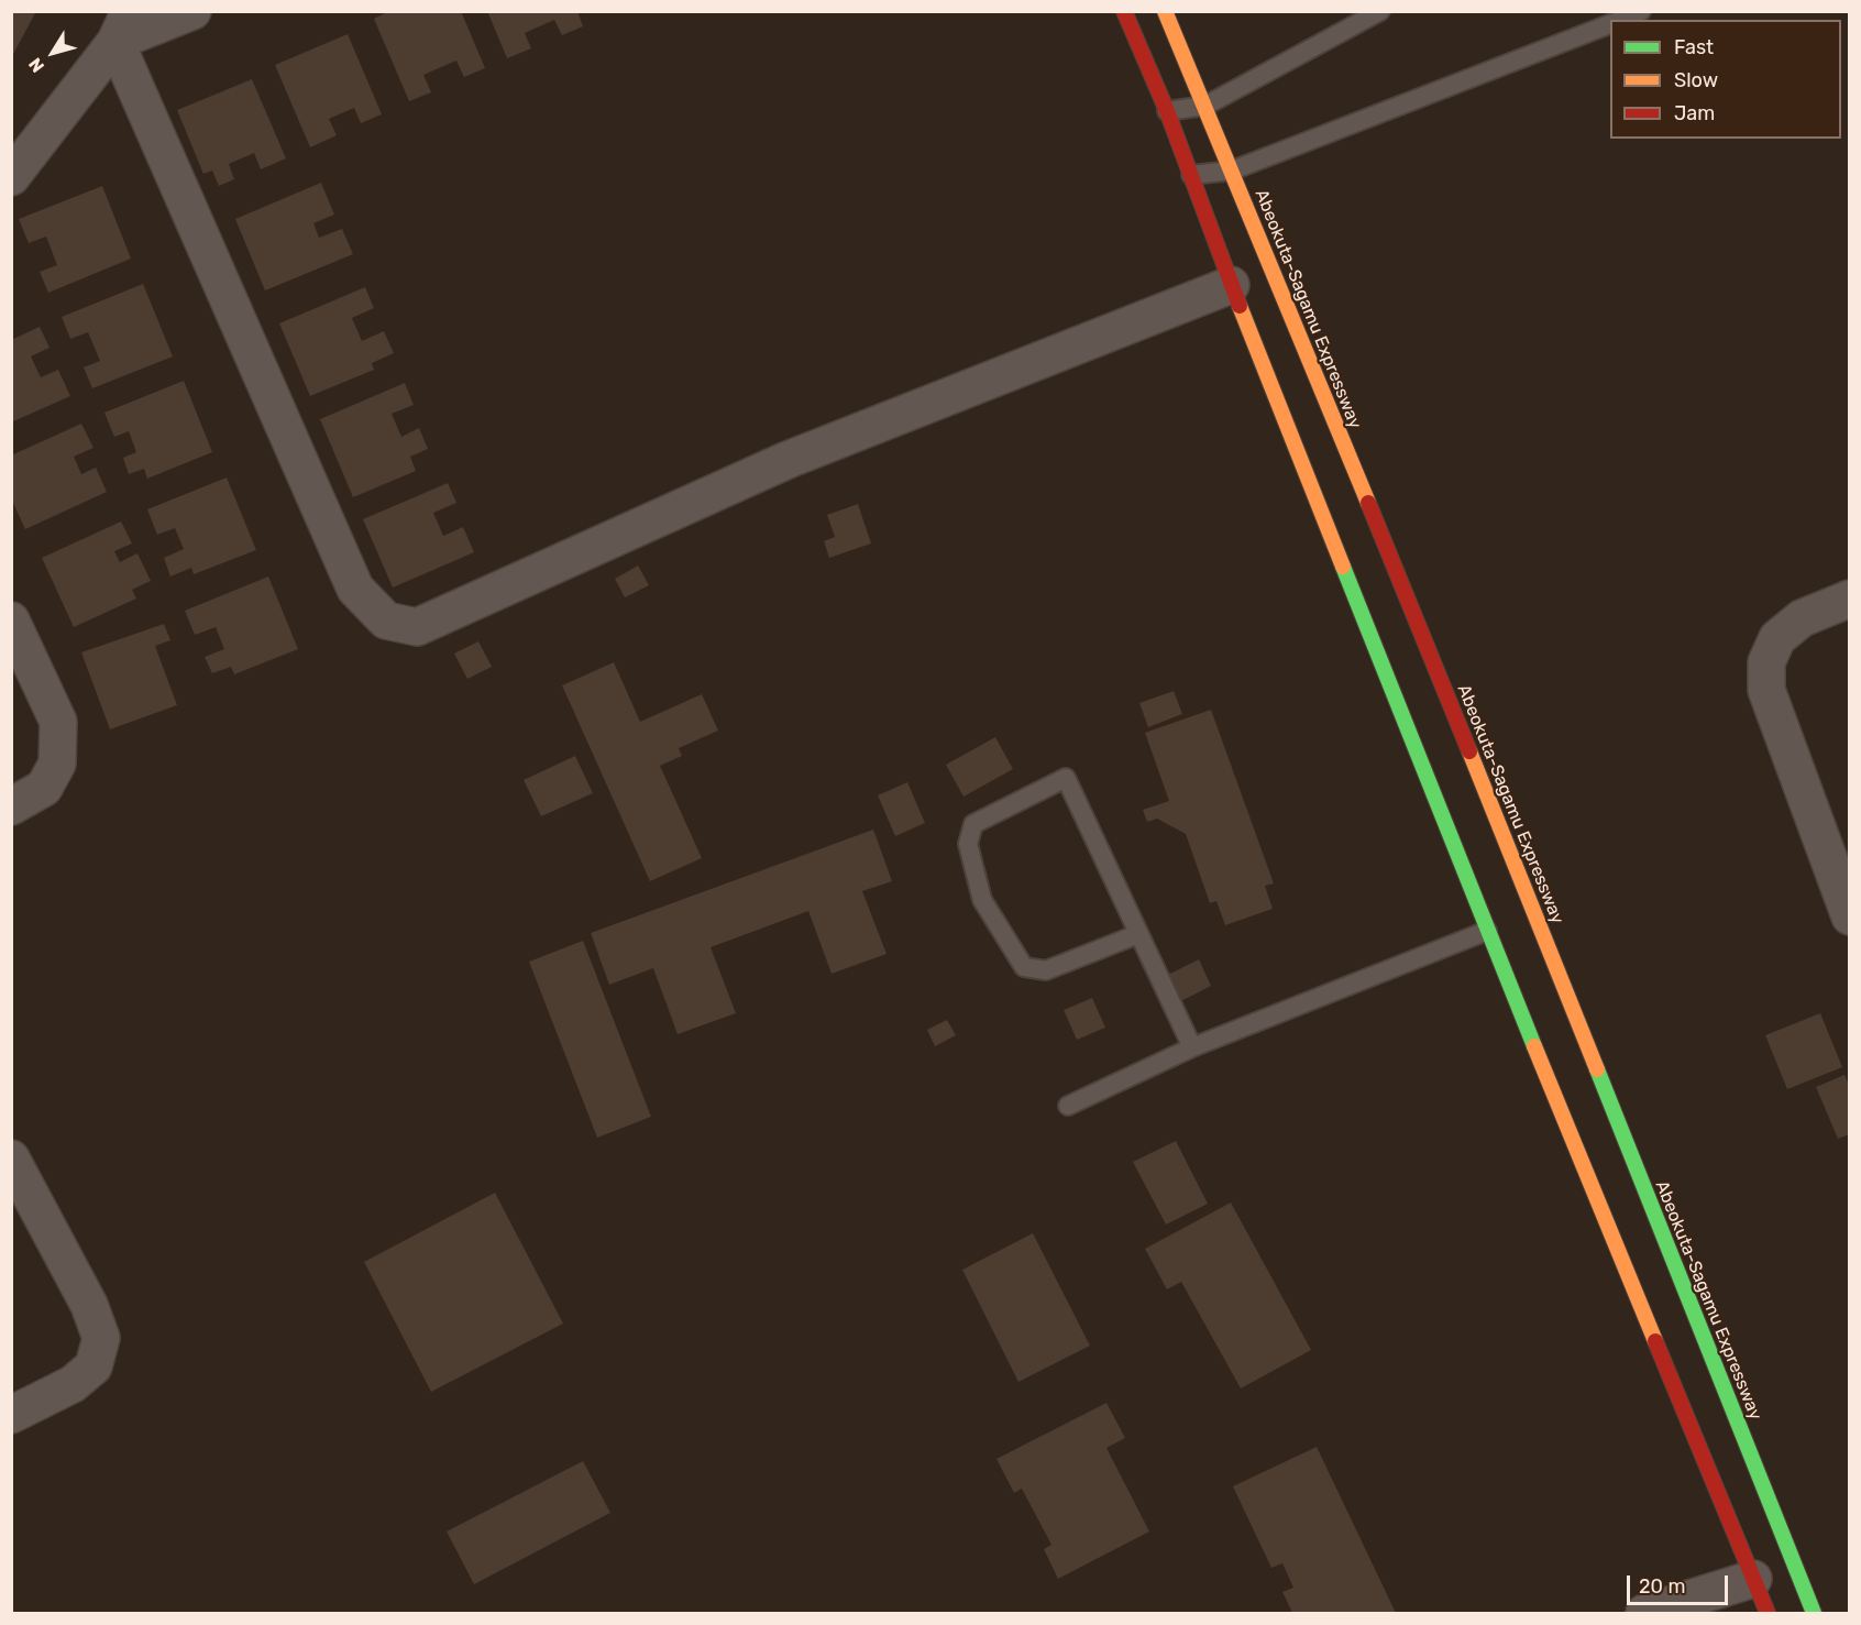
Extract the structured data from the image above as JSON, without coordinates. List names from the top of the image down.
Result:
{
  "streets": {
    "highway": ["Abeokuta-Sagamu Expressway"]
  },
  "legend": ["Fast", "Slow", "Jam"],
  "scale_bar": "20 m",
  "north": "bottom left"
}
